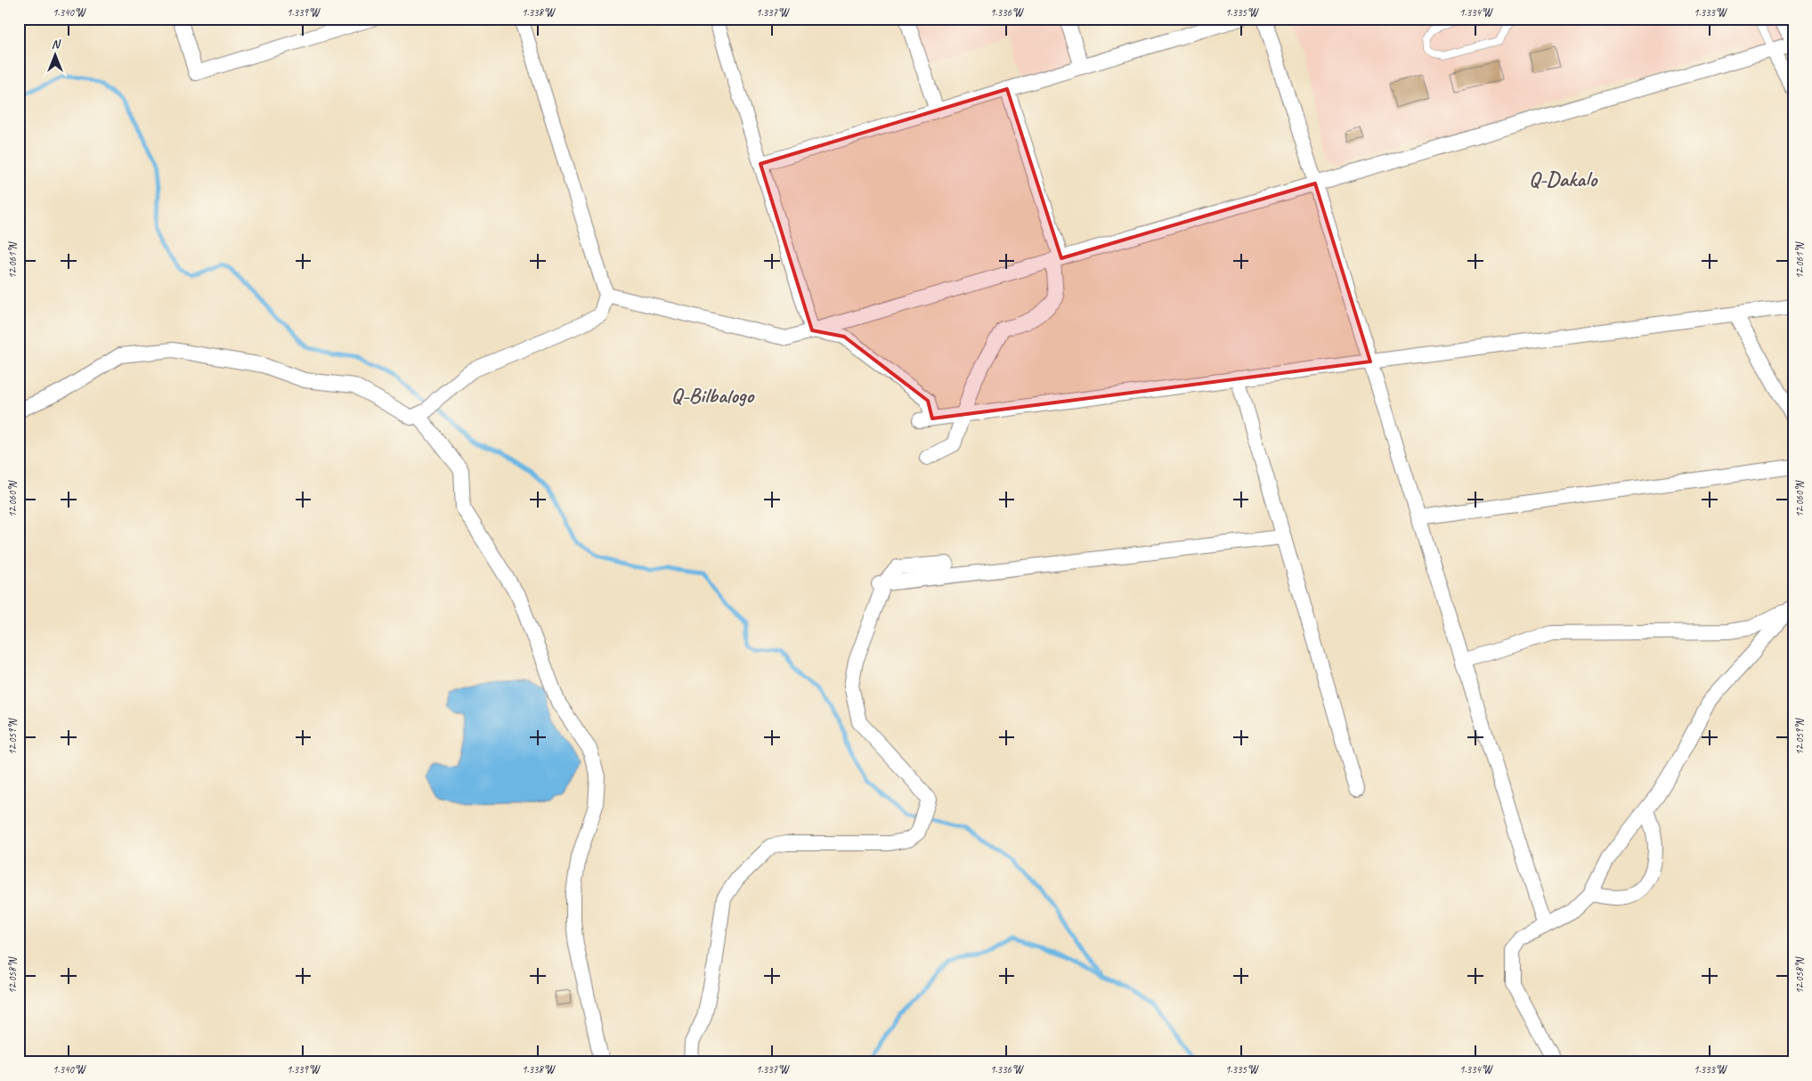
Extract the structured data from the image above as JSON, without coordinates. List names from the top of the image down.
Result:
{
  "districts": ["Q-Dakalo", "Q-Bilbalogo"],
  "north": "top",
  "coordinates": [
    "1.340°W",
    "1.339°W",
    "1.338°W",
    "1.337°W",
    "1.336°W",
    "1.335°W",
    "1.334°W",
    "1.333°W",
    "12.061°N",
    "12.060°N",
    "12.059°N",
    "12.058°N"
  ]
}
